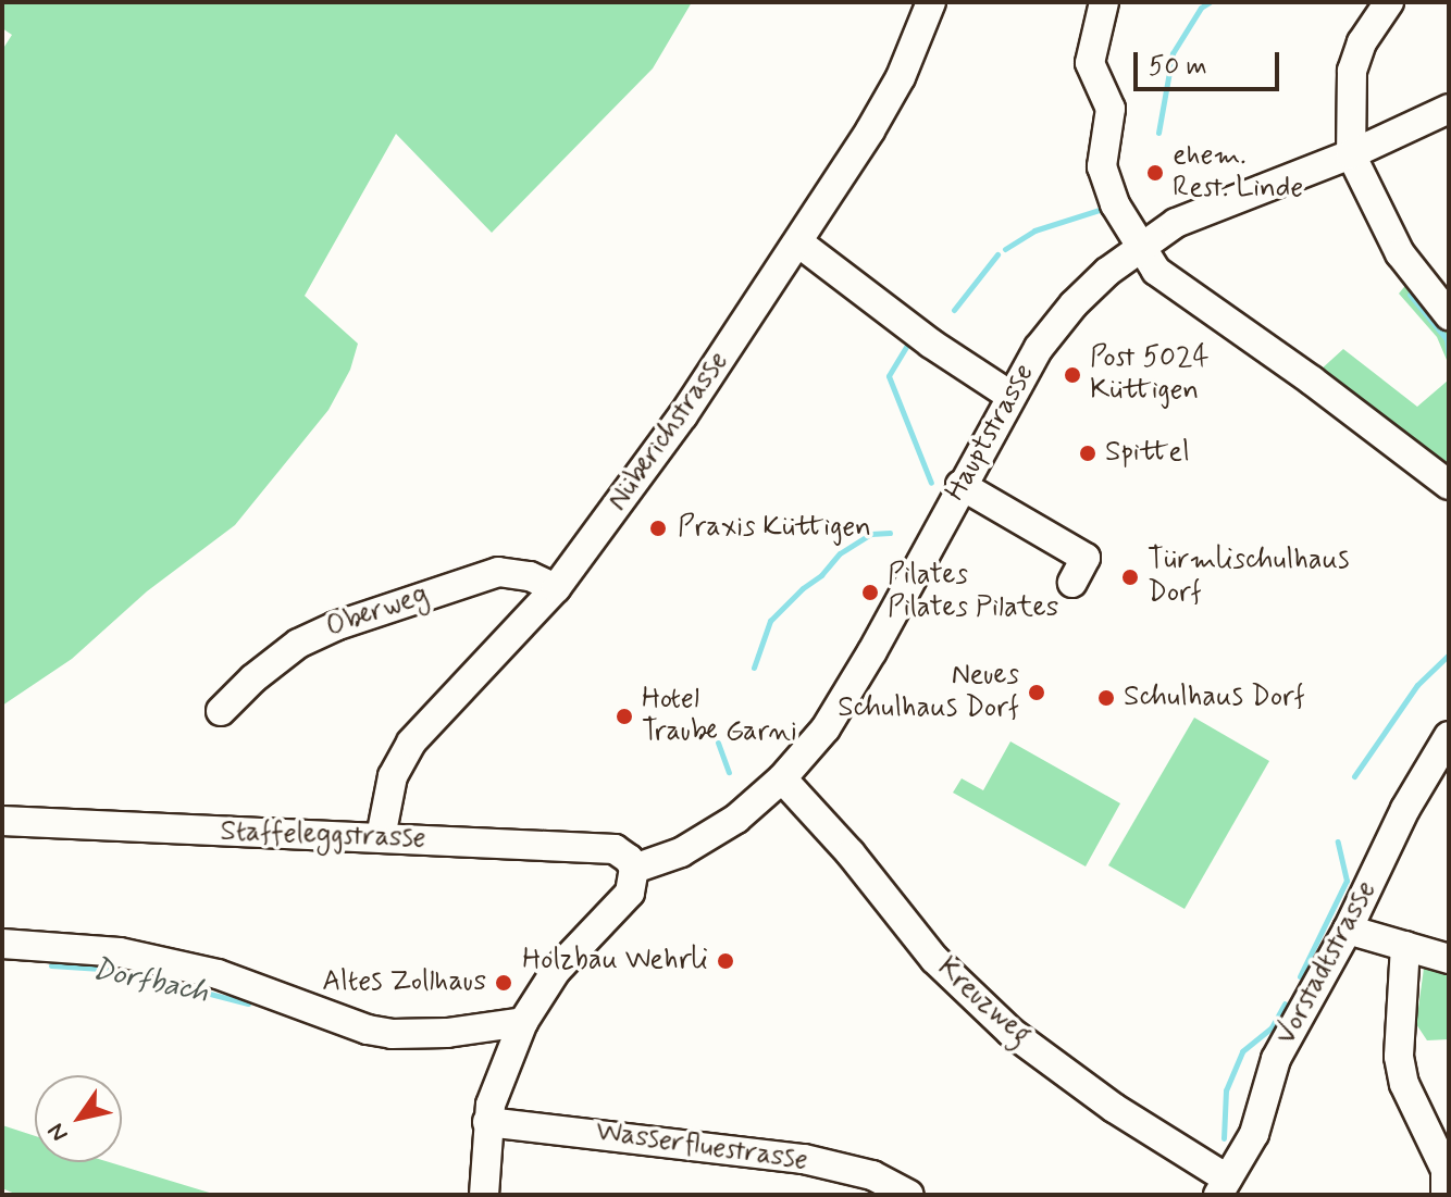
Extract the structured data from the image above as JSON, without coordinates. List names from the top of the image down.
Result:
{
  "streets": {
    "street": [
      "Nüberichstrasse",
      "Hauptstrasse",
      "Oberweg",
      "Staffeleggstrasse",
      "Vorstadtstrasse",
      "Kreuzweg",
      "Wasserfluestrasse"
    ]
  },
  "crossings": [
    ["Nüberichstrasse", "Oberweg"],
    ["Nüberichstrasse", "Staffeleggstrasse"],
    ["Hauptstrasse", "Staffeleggstrasse"],
    ["Hauptstrasse", "Kreuzweg"],
    ["Vorstadtstrasse", "Kreuzweg"]
  ],
  "water": ["Dorfbach"],
  "places": [
    "ehem. Rest. Linde",
    "Post 5024 Küttigen",
    "Spittel",
    "Praxis Küttigen",
    "Türmlischulhaus Dorf",
    "Pilates Pilates Pilates",
    "Neues Schulhaus Dorf",
    "Schulhaus Dorf",
    "Hotel Traube Garni",
    "Holzbau Wehrli",
    "Altes Zollhaus"
  ],
  "scale_bar": "50 m",
  "north": "bottom left"
}
